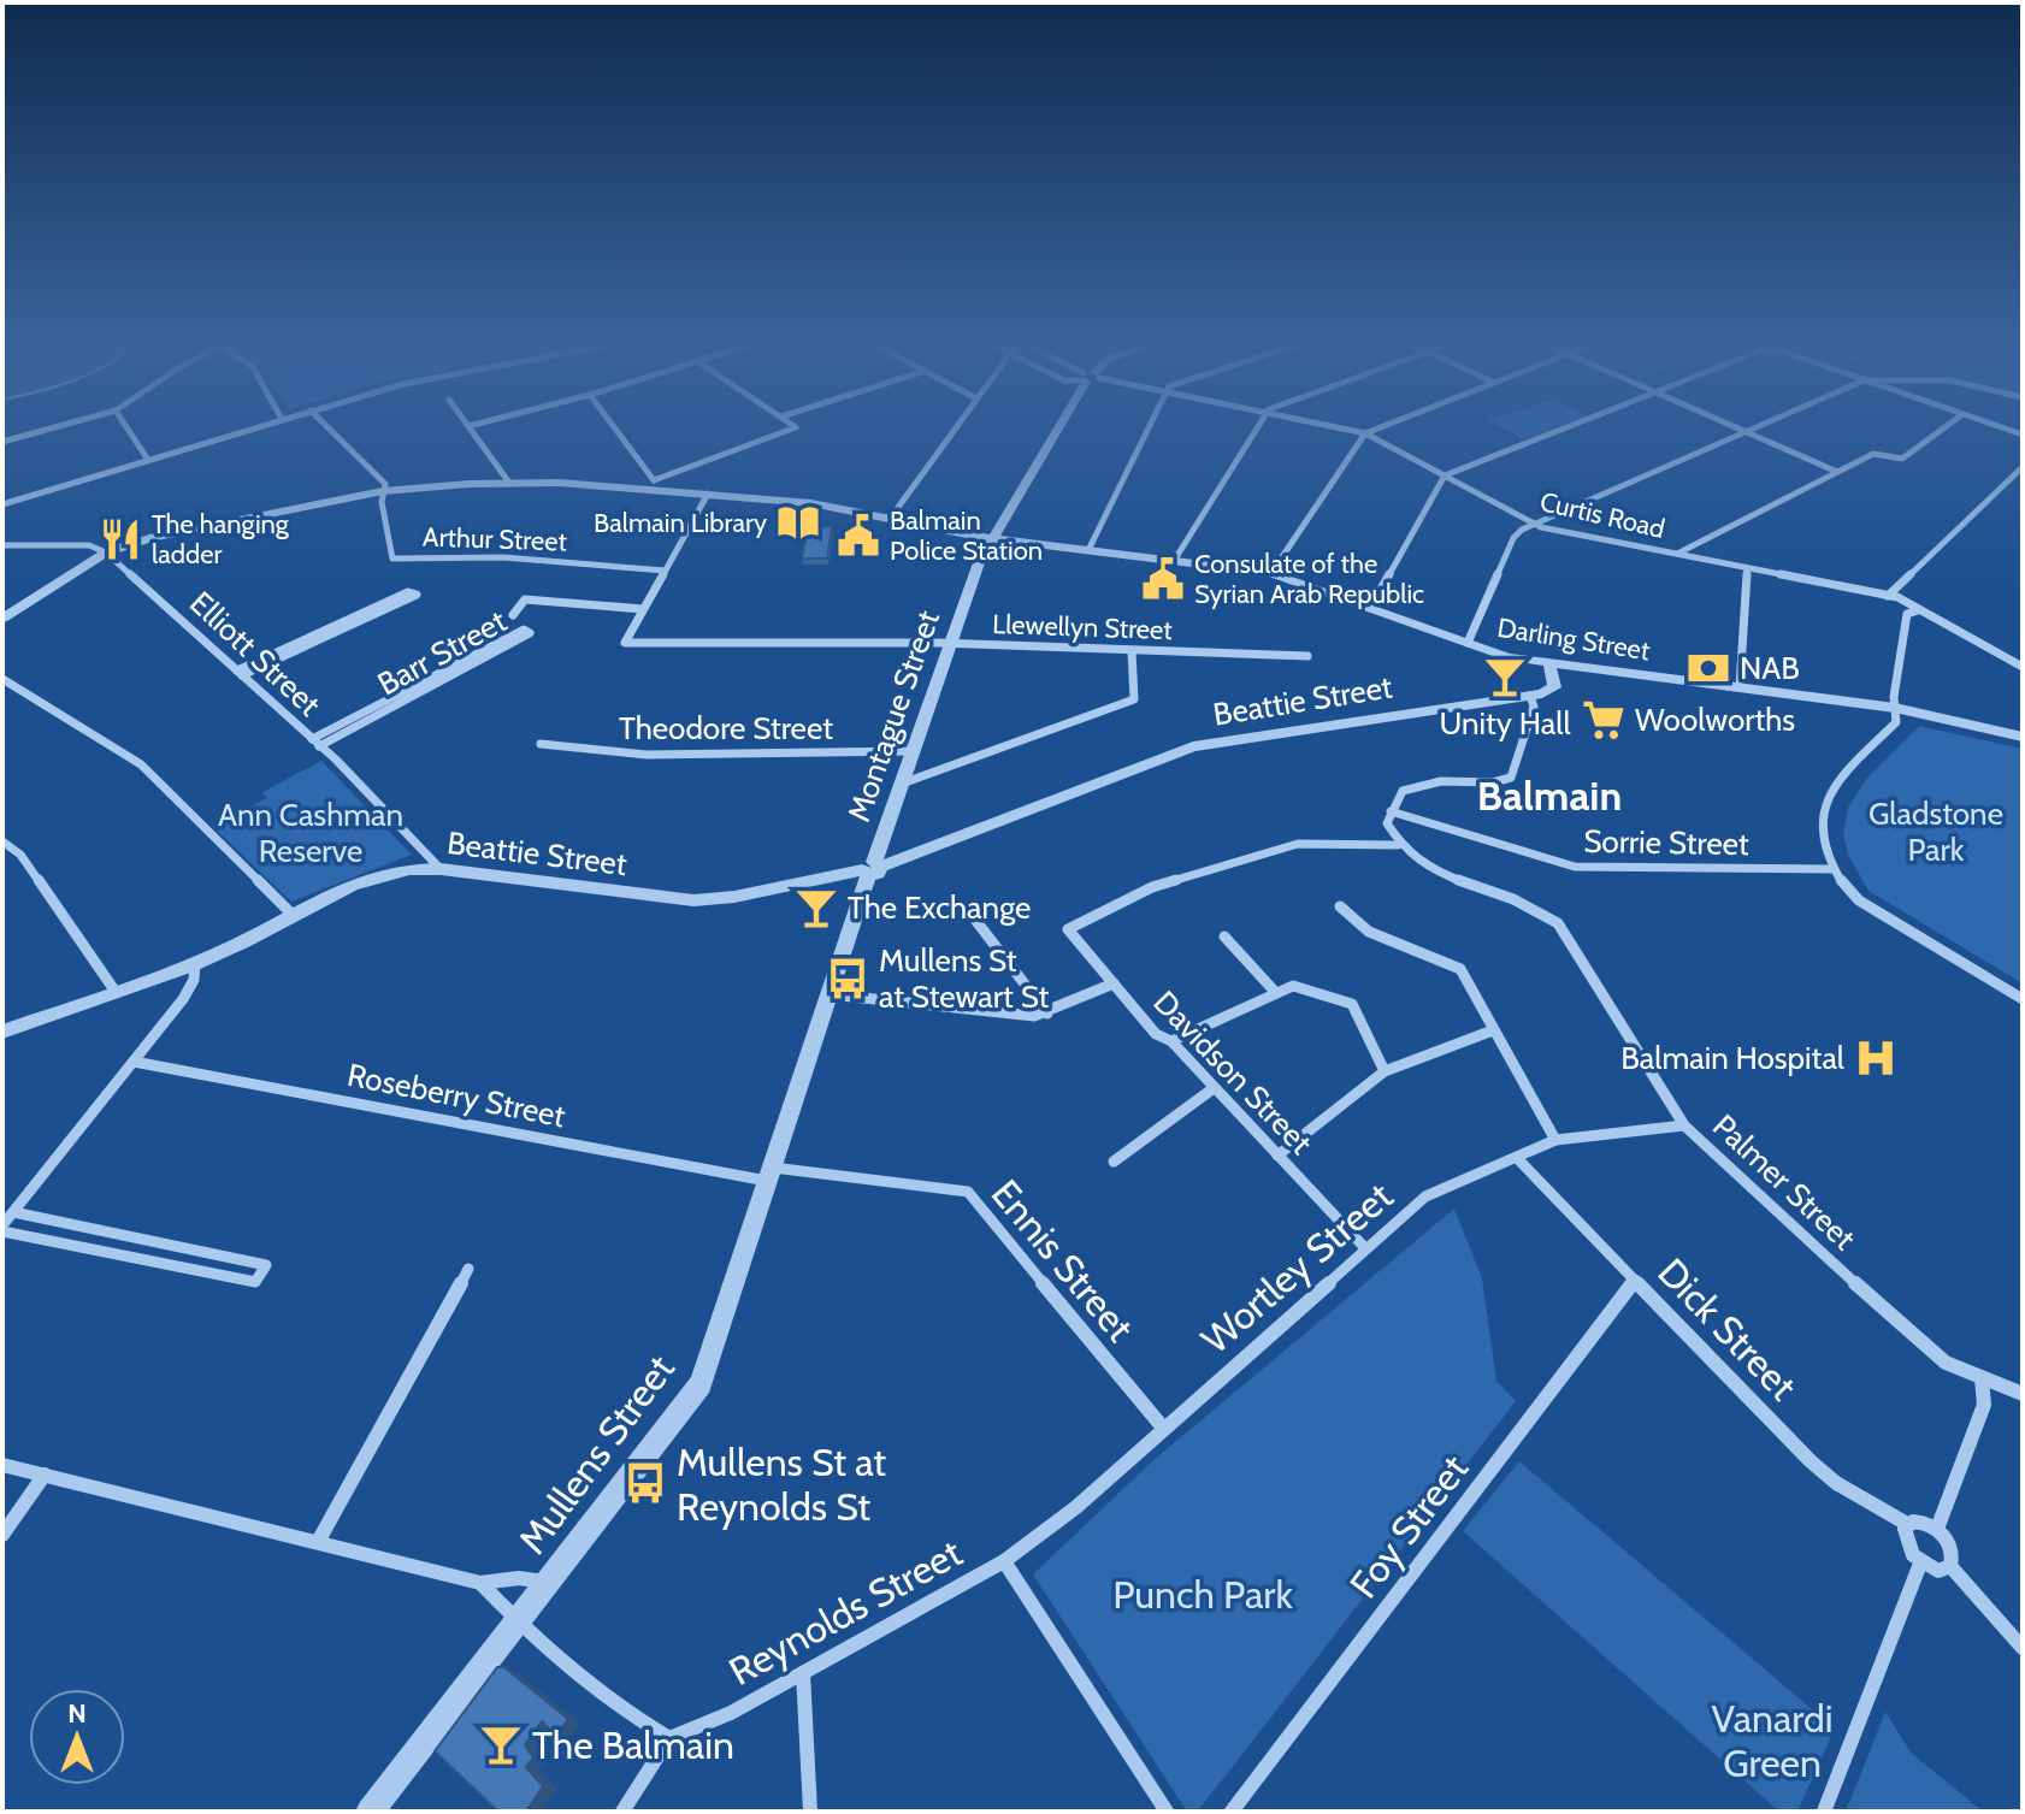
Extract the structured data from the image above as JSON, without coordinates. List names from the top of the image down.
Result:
{
  "streets": {
    "street": [
      "Curtis Road",
      "Arthur Street",
      "Llewellyn Street",
      "Darling Street",
      "Barr Street",
      "Elliott Street",
      "Beattie Street",
      "Montague Street",
      "Theodore Street",
      "Sorrie Street",
      "Davidson Street",
      "Roseberry Street",
      "Palmer Street",
      "Ennis Street",
      "Wortley Street",
      "Dick Street",
      "Mullens Street",
      "Foy Street",
      "Reynolds Street"
    ]
  },
  "crossings": [
    ["Arthur Street", "Darling Street"],
    ["Llewellyn Street", "Montague Street"],
    ["Darling Street", "Elliott Street"],
    ["Darling Street", "Montague Street"],
    ["Barr Street", "Elliott Street"],
    ["Elliott Street", "Beattie Street"],
    ["Beattie Street", "Montague Street"],
    ["Beattie Street", "Mullens Street"],
    ["Montague Street", "Theodore Street"],
    ["Montague Street", "Mullens Street"],
    ["Davidson Street", "Palmer Street"],
    ["Davidson Street", "Wortley Street"],
    ["Roseberry Street", "Ennis Street"],
    ["Roseberry Street", "Mullens Street"],
    ["Palmer Street", "Wortley Street"],
    ["Ennis Street", "Wortley Street"],
    ["Ennis Street", "Mullens Street"],
    ["Wortley Street", "Dick Street"],
    ["Wortley Street", "Reynolds Street"],
    ["Dick Street", "Foy Street"]
  ],
  "districts": ["Balmain"],
  "parks": [
    "Gladstone Park",
    "Ann Cashman Reserve",
    "Punch Park",
    "Vanardi Green"
  ],
  "places": {
    "library": ["Balmain Library"],
    "public building": ["Balmain Police Station", "Consulate of the Syrian Arab Republic"],
    "restaurant": ["The hanging ladder"],
    "bank": ["NAB"],
    "bar": ["Unity Hall", "The Exchange", "The Balmain"],
    "supermarket": ["Woolworths"],
    "bus stop": ["Mullens St at Stewart St", "Mullens St at Reynolds St"],
    "hospital": ["Balmain Hospital"]
  },
  "north": "top"
}
